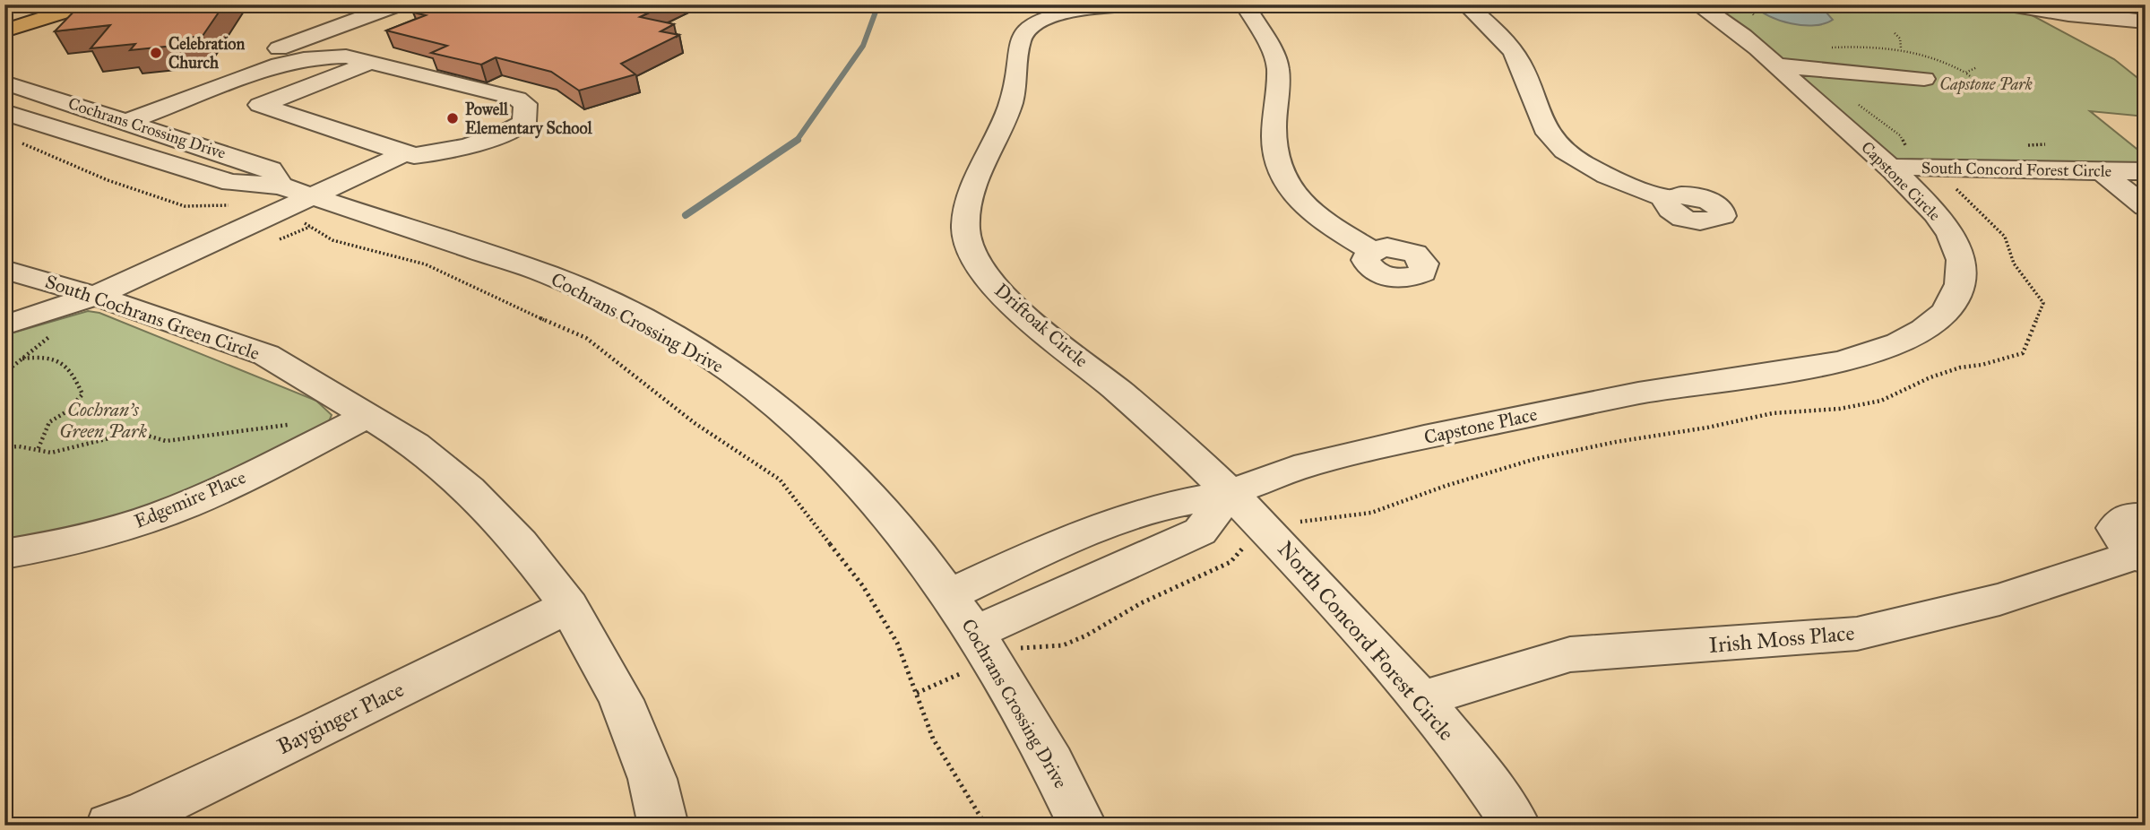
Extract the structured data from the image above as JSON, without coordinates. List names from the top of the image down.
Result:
{
  "streets": {
    "street": [
      "Cochrans Crossing Drive",
      "South Concord Forest Circle",
      "Capstone Circle",
      "South Cochrans Green Circle",
      "Driftoak Circle",
      "Capstone Place",
      "Edgemire Place",
      "Irish Moss Place",
      "North Concord Forest Circle",
      "Bayginger Place"
    ]
  },
  "crossings": [
    ["Cochrans Crossing Drive", "Capstone Place"],
    ["South Concord Forest Circle", "Capstone Circle"],
    ["Capstone Circle", "Capstone Place"],
    ["South Cochrans Green Circle", "Edgemire Place"],
    ["South Cochrans Green Circle", "Bayginger Place"],
    ["Driftoak Circle", "Capstone Place"],
    ["Driftoak Circle", "North Concord Forest Circle"],
    ["Capstone Place", "North Concord Forest Circle"],
    ["Irish Moss Place", "North Concord Forest Circle"]
  ],
  "parks": ["Capstone Park", "Cochran's Green Park"],
  "places": ["Celebration Church", "Powell Elementary School"]
}
